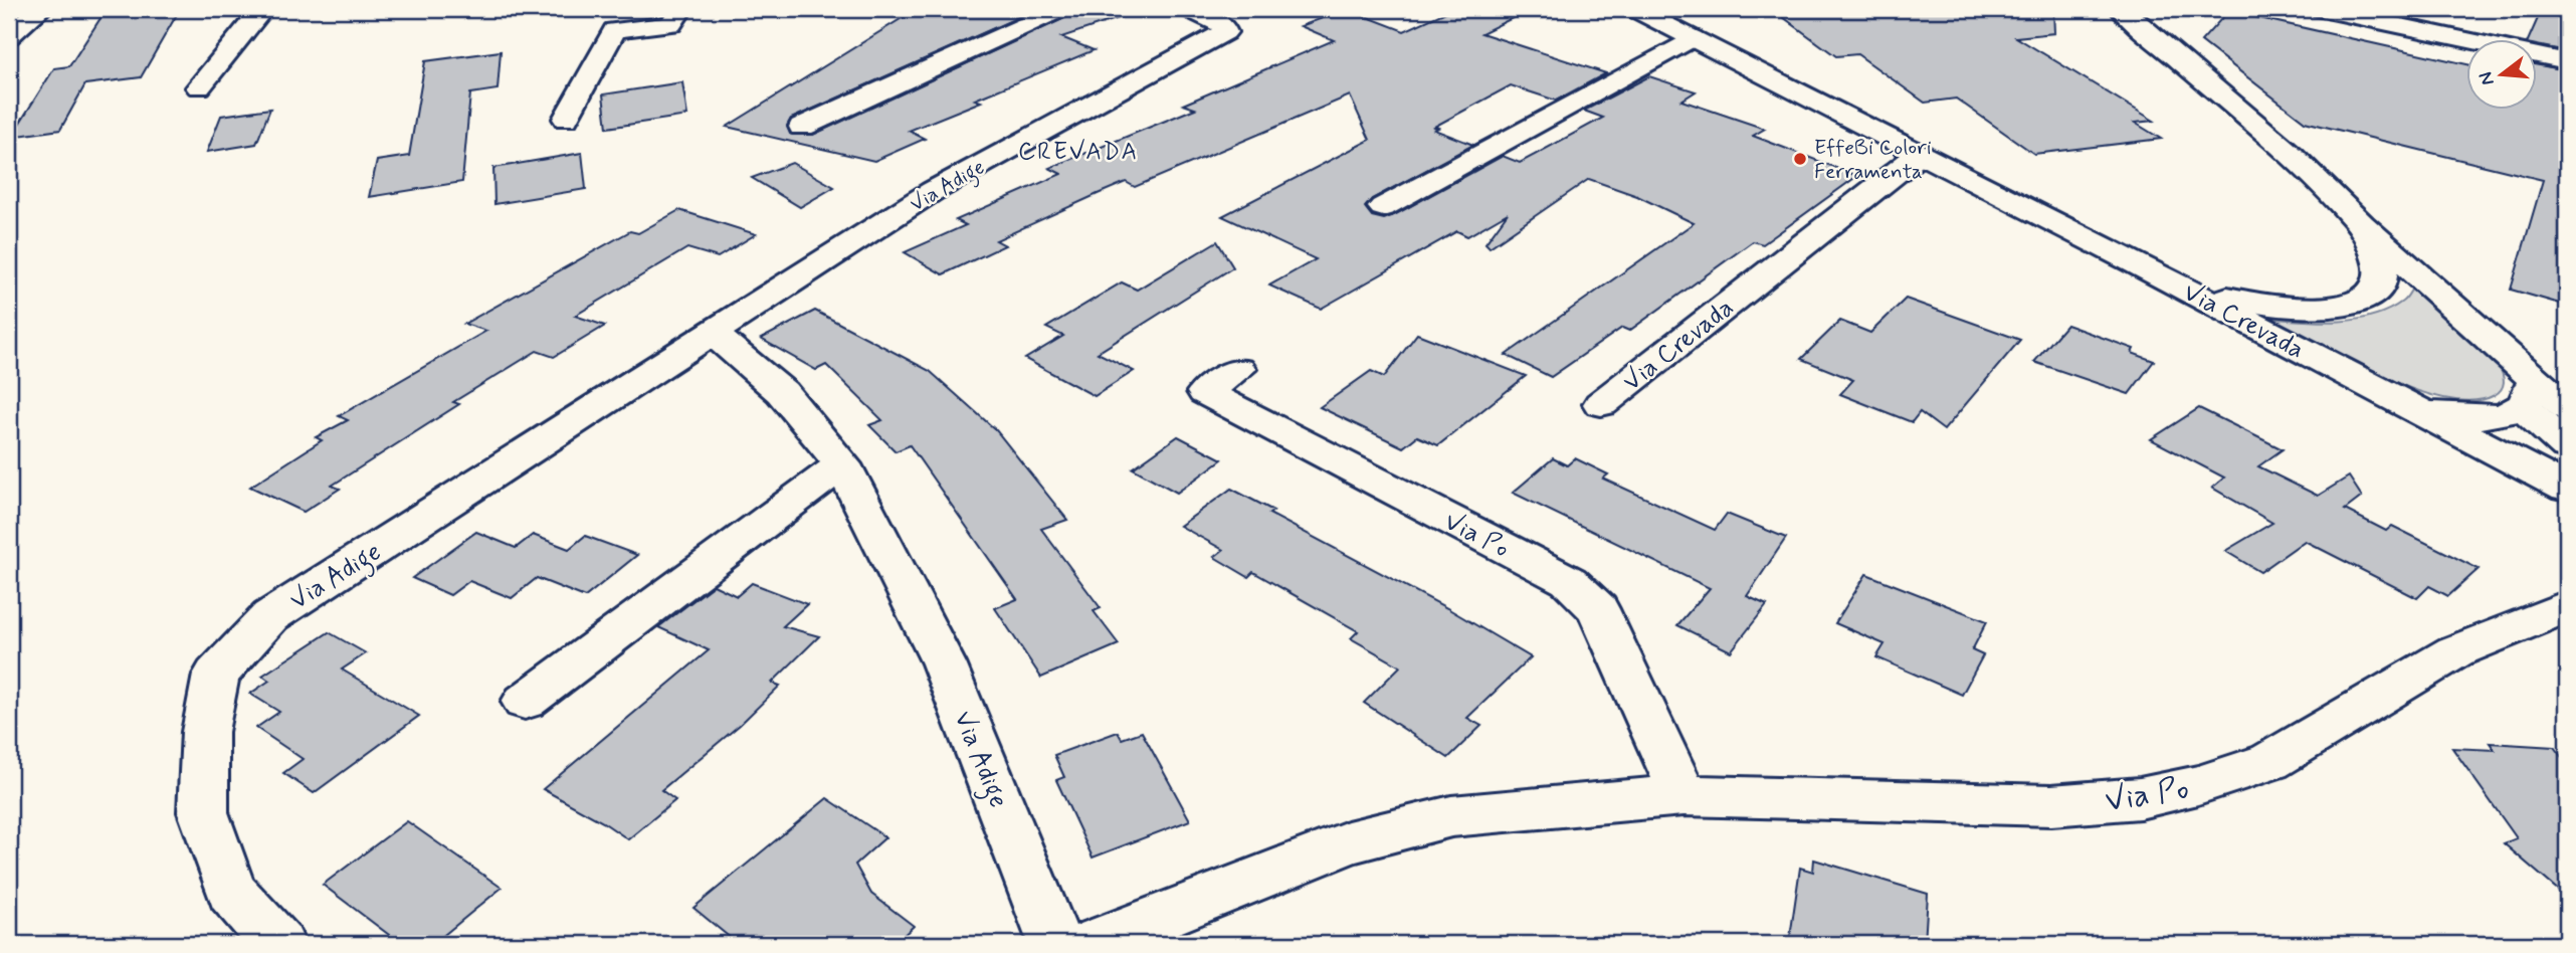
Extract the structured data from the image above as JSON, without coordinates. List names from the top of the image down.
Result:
{
  "streets": {
    "street": ["Via Adige", "Via Crevada", "Via Po"]
  },
  "districts": ["CREVADA"],
  "places": ["EffeBi Colori Ferramenta"],
  "north": "left"
}
